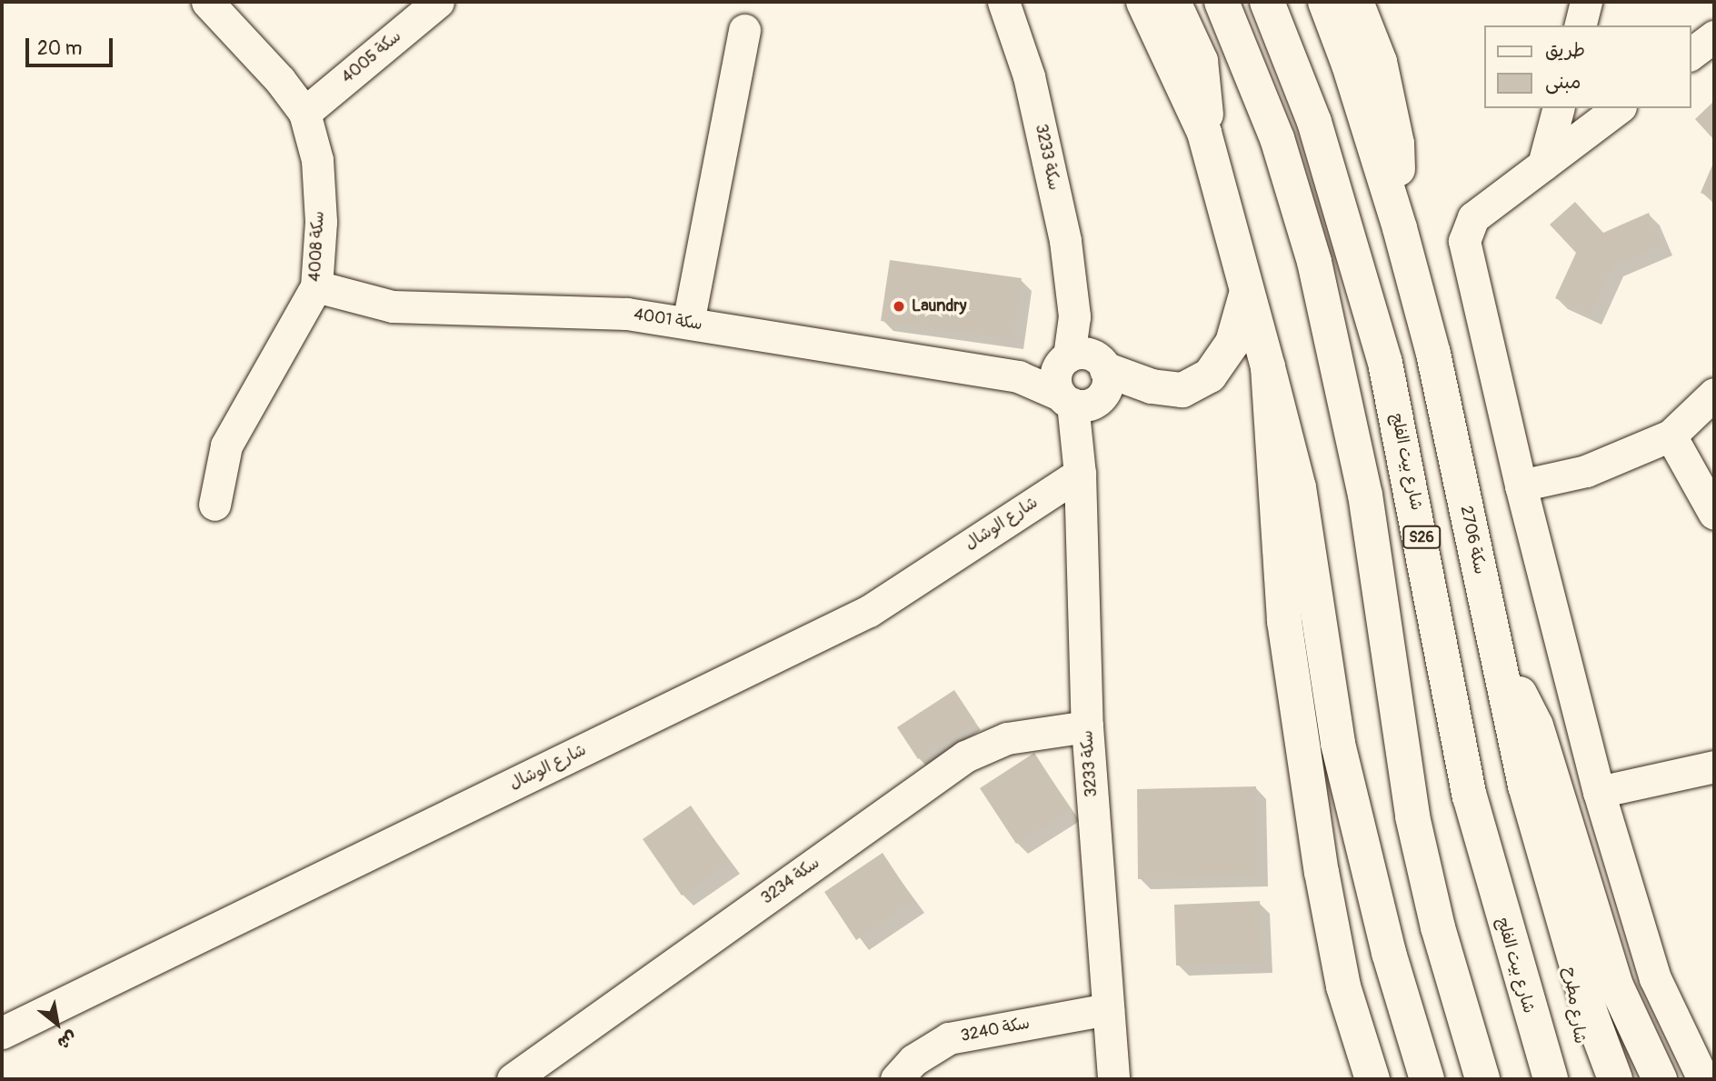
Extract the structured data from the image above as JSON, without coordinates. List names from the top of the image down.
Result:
{
  "streets": {
    "main road": [
      "شارع بيت الفلج",
      "S26",
      "سكة 2706",
      "شارع مطرح"
    ],
    "street": [
      "سكة 4005",
      "سكة 3233",
      "سكة 4008",
      "سكة 4001",
      "شارع الوشال",
      "سكة 3234",
      "سكة 3240"
    ]
  },
  "crossings": [
    ["سكة 4005", "سكة 4008"],
    ["سكة 3233", "سكة 4001"],
    ["سكة 3233", "شارع الوشال"],
    ["سكة 3233", "سكة 3234"],
    ["سكة 3233", "سكة 3240"],
    ["سكة 4008", "سكة 4001"],
    ["سكة 2706", "شارع مطرح"]
  ],
  "places": ["Laundry"],
  "legend": ["طريق", "مبنى"],
  "scale_bar": "20 m",
  "north": "bottom right"
}
